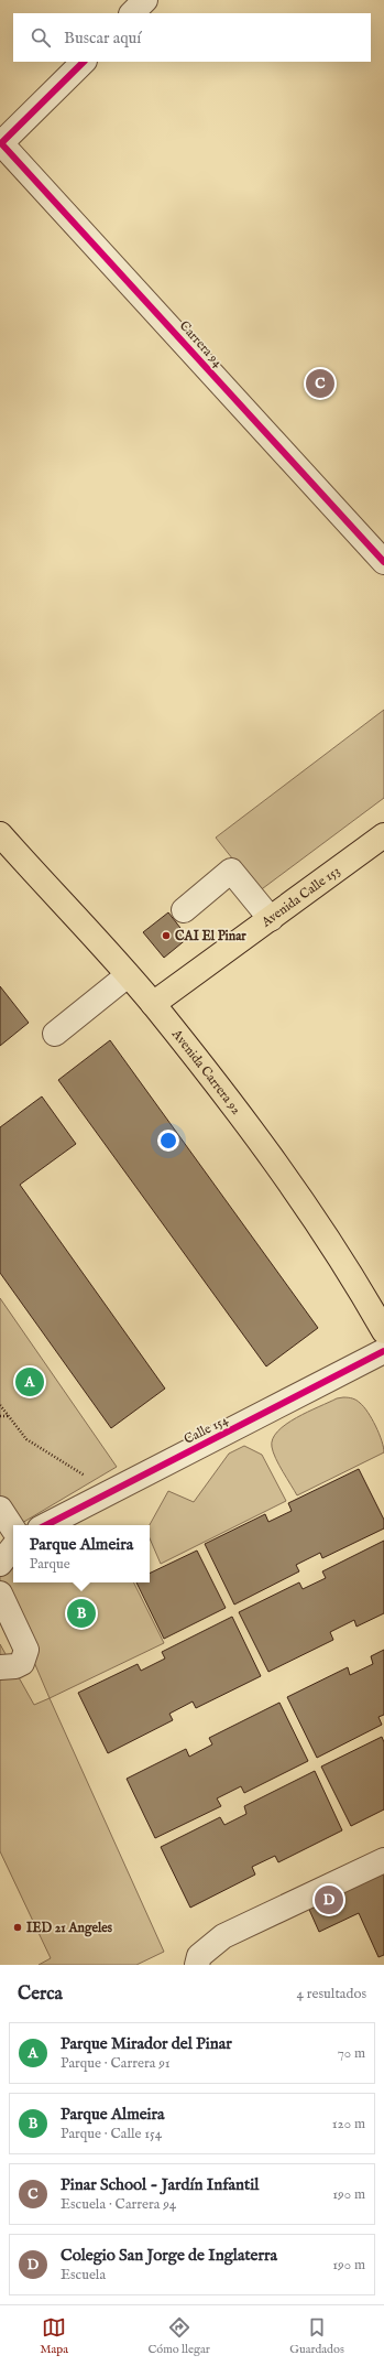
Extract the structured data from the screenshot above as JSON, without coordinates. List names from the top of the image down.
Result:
{
  "streets": {
    "main road": ["Avenida Calle 153", "Avenida Carrera 92"],
    "street": ["Carrera 94", "Calle 154"]
  },
  "crossings": [
    ["Avenida Calle 153", "Avenida Carrera 92"]
  ],
  "places": ["CAI El Pinar", "IED 21 Angeles"],
  "page": {
    "search": "Buscar aquí",
    "pins": [
      "C",
      "A",
      "B",
      "D"
    ],
    "popup": ["Parque Almeira", "Parque"],
    "heading": ["Cerca", "4 resultados"],
    "list": [
      {
        "mark": "A",
        "name": "Parque Mirador del Pinar",
        "note": "Parque · Carrera 91",
        "value": "70 m"
      },
      {
        "mark": "B",
        "name": "Parque Almeira",
        "note": "Parque · Calle 154",
        "value": "120 m"
      },
      {
        "mark": "C",
        "name": "Pinar School - Jardín Infantil",
        "note": "Escuela · Carrera 94",
        "value": "190 m"
      },
      {
        "mark": "D",
        "name": "Colegio San Jorge de Inglaterra",
        "note": "Escuela",
        "value": "190 m"
      }
    ],
    "nav": ["Mapa", "Cómo llegar", "Guardados"]
  }
}
